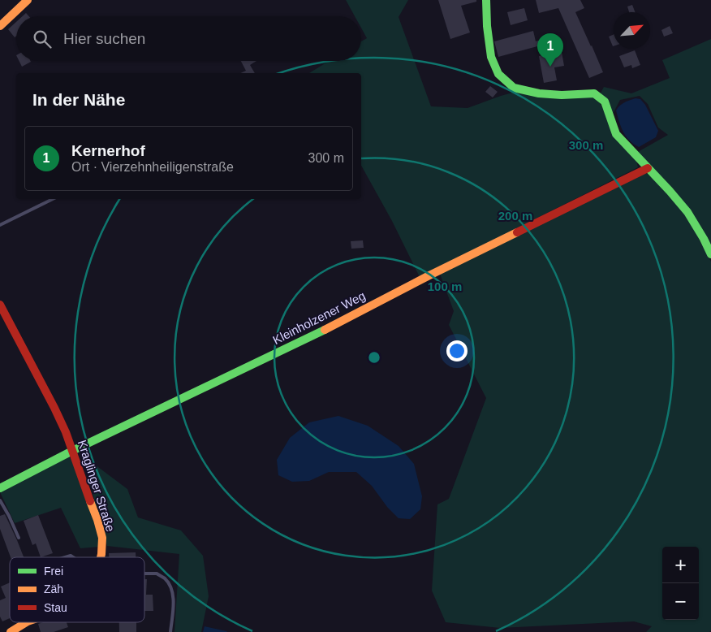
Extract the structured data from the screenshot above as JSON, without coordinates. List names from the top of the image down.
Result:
{
  "streets": {
    "street": ["Kleinholzener Weg", "Kraglinger Straße"]
  },
  "crossings": [
    ["Kleinholzener Weg", "Kraglinger Straße"]
  ],
  "legend": ["Frei", "Zäh", "Stau"],
  "north": "top right",
  "page": {
    "search": "Hier suchen",
    "pins": "1",
    "heading": "In der Nähe",
    "list": [
      {
        "mark": "1",
        "name": "Kernerhof",
        "note": "Ort · Vierzehnheiligenstraße",
        "value": "300 m"
      }
    ],
    "map_buttons": ["+", "−"]
  },
  "rings": ["300 m", "200 m", "100 m"]
}
